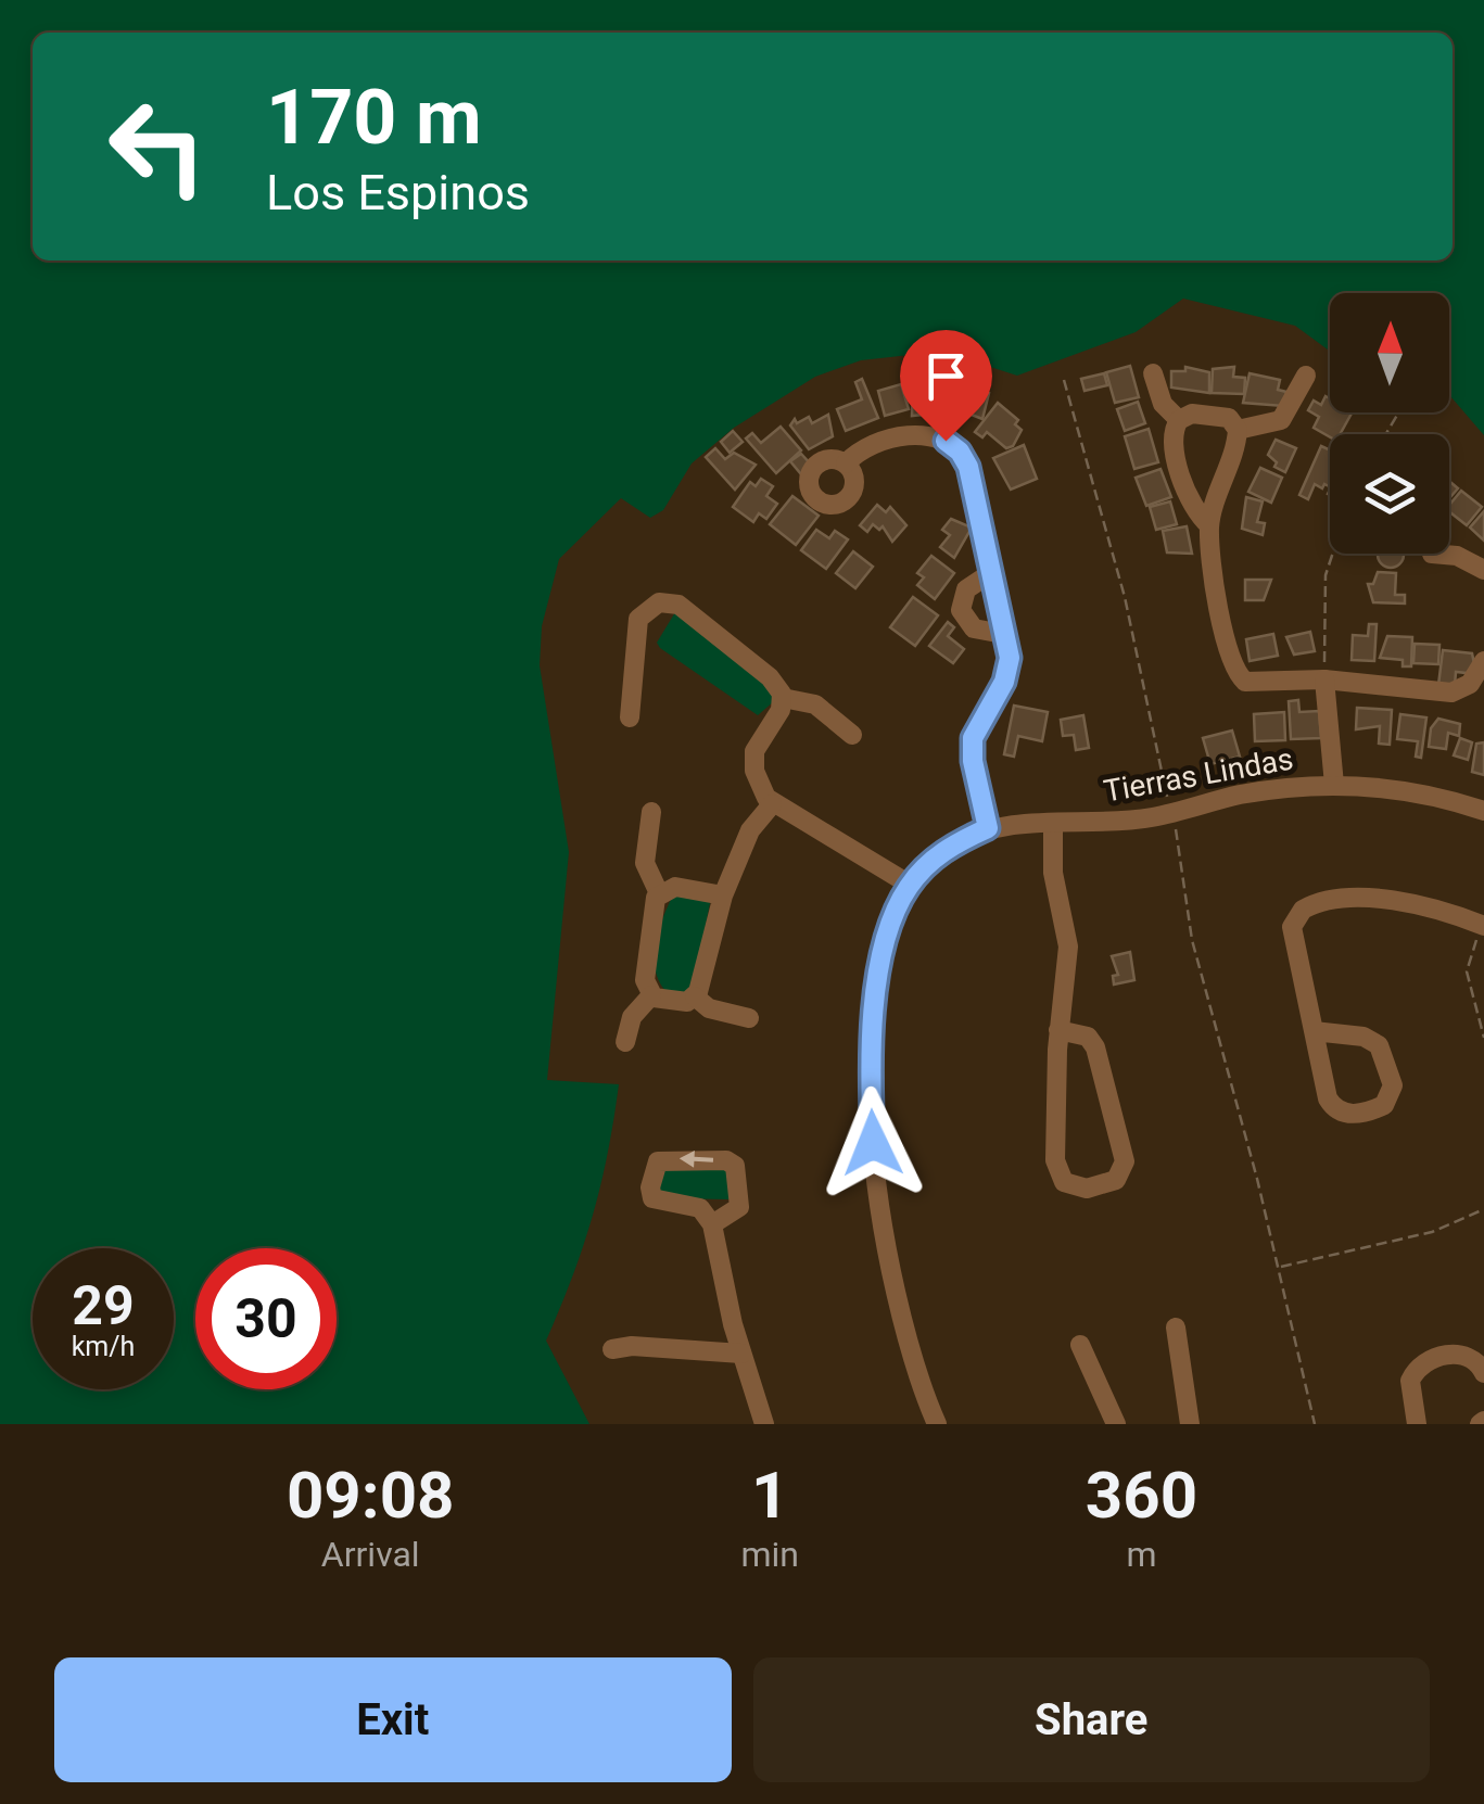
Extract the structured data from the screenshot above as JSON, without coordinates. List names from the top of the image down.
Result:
{
  "streets": {
    "street": ["Tierras Lindas"]
  },
  "north": "top",
  "page": {
    "turn": ["170 m", "Los Espinos"],
    "speed": "29 km/h",
    "limit": "30",
    "eta": [
      "09:08",
      "Arrival",
      "1",
      "min",
      "360",
      "m"
    ],
    "buttons": ["Exit", "Share"]
  }
}
